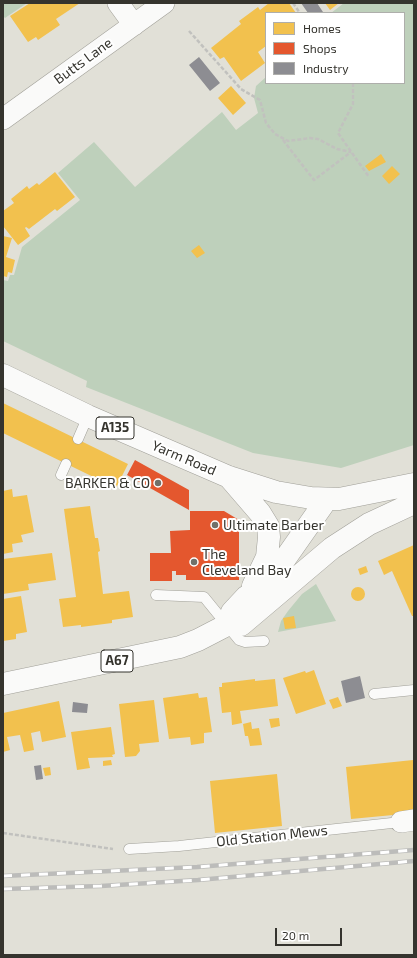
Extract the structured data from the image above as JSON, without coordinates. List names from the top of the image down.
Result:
{
  "streets": {
    "main road": ["A135", "Yarm Road", "A67"],
    "street": ["Butts Lane"],
    "lane": ["Old Station Mews"]
  },
  "places": ["BARKER & CO", "Ultimate Barber", "The Cleveland Bay"],
  "legend": ["Homes", "Shops", "Industry"],
  "scale_bar": "20 m"
}
